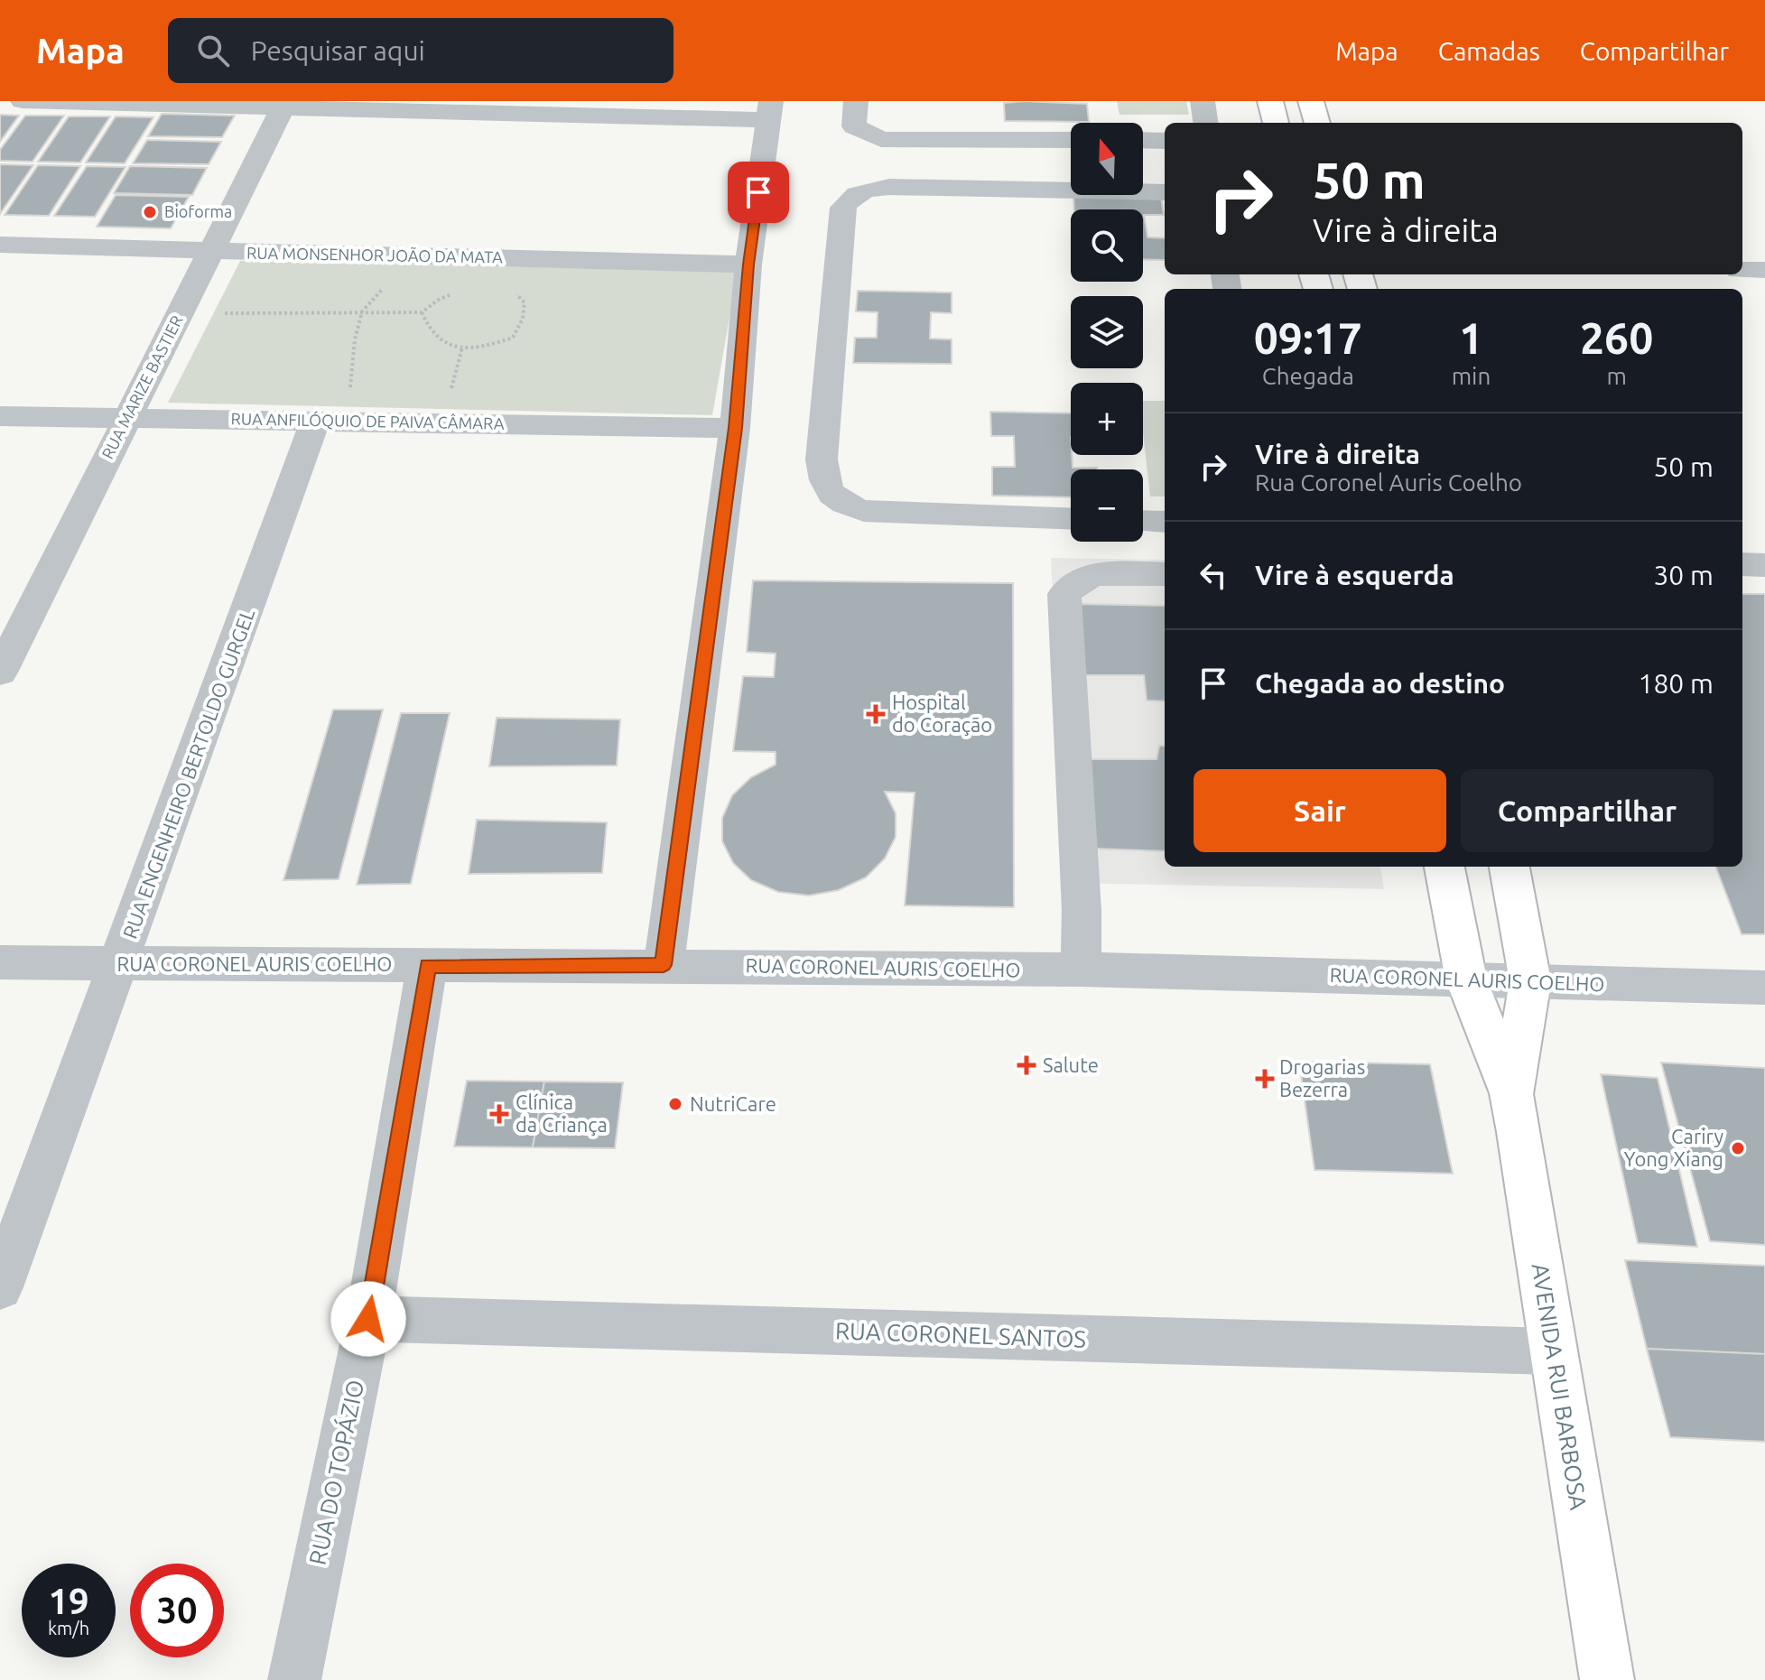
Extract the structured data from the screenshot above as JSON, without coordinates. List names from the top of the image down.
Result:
{
  "streets": {
    "main road": ["AVENIDA RUI BARBOSA"],
    "street": [
      "RUA MONSENHOR JOÃO DA MATA",
      "RUA MARIZE BASTIER",
      "RUA ANFILÓQUIO DE PAIVA CÂMARA",
      "RUA ENGENHEIRO BERTOLDO GURGEL",
      "RUA CORONEL AURIS COELHO",
      "RUA CORONEL SANTOS",
      "RUA DO TOPÁZIO"
    ]
  },
  "crossings": [
    ["RUA MONSENHOR JOÃO DA MATA", "RUA MARIZE BASTIER"],
    ["RUA MARIZE BASTIER", "RUA ANFILÓQUIO DE PAIVA CÂMARA"],
    ["RUA ANFILÓQUIO DE PAIVA CÂMARA", "RUA ENGENHEIRO BERTOLDO GURGEL"],
    ["RUA ENGENHEIRO BERTOLDO GURGEL", "RUA CORONEL AURIS COELHO"],
    ["RUA CORONEL AURIS COELHO", "AVENIDA RUI BARBOSA"],
    ["RUA CORONEL AURIS COELHO", "RUA DO TOPÁZIO"],
    ["RUA CORONEL SANTOS", "AVENIDA RUI BARBOSA"],
    ["RUA CORONEL SANTOS", "RUA DO TOPÁZIO"]
  ],
  "places": {
    "other": ["Bioforma", "NutriCare", "Cariry Yong Xiang"],
    "health": [
      "Hospital do Coração",
      "Salute",
      "Drogarias Bezerra",
      "Clínica da Criança"
    ]
  },
  "north": "top",
  "page": {
    "header": "Mapa",
    "search": "Pesquisar aqui",
    "nav": ["Mapa", "Camadas", "Compartilhar"],
    "map_buttons": ["+", "−"],
    "turn": ["50 m", "Vire à direita"],
    "eta": [
      "09:17",
      "Chegada",
      "1",
      "min",
      "260",
      "m"
    ],
    "list": [
      {
        "name": "Vire à direita",
        "note": "Rua Coronel Auris Coelho",
        "value": "50 m"
      },
      {
        "name": "Vire à esquerda",
        "value": "30 m"
      },
      {
        "name": "Chegada ao destino",
        "value": "180 m"
      }
    ],
    "buttons": ["Sair", "Compartilhar"],
    "speed": "19 km/h",
    "limit": "30"
  }
}
